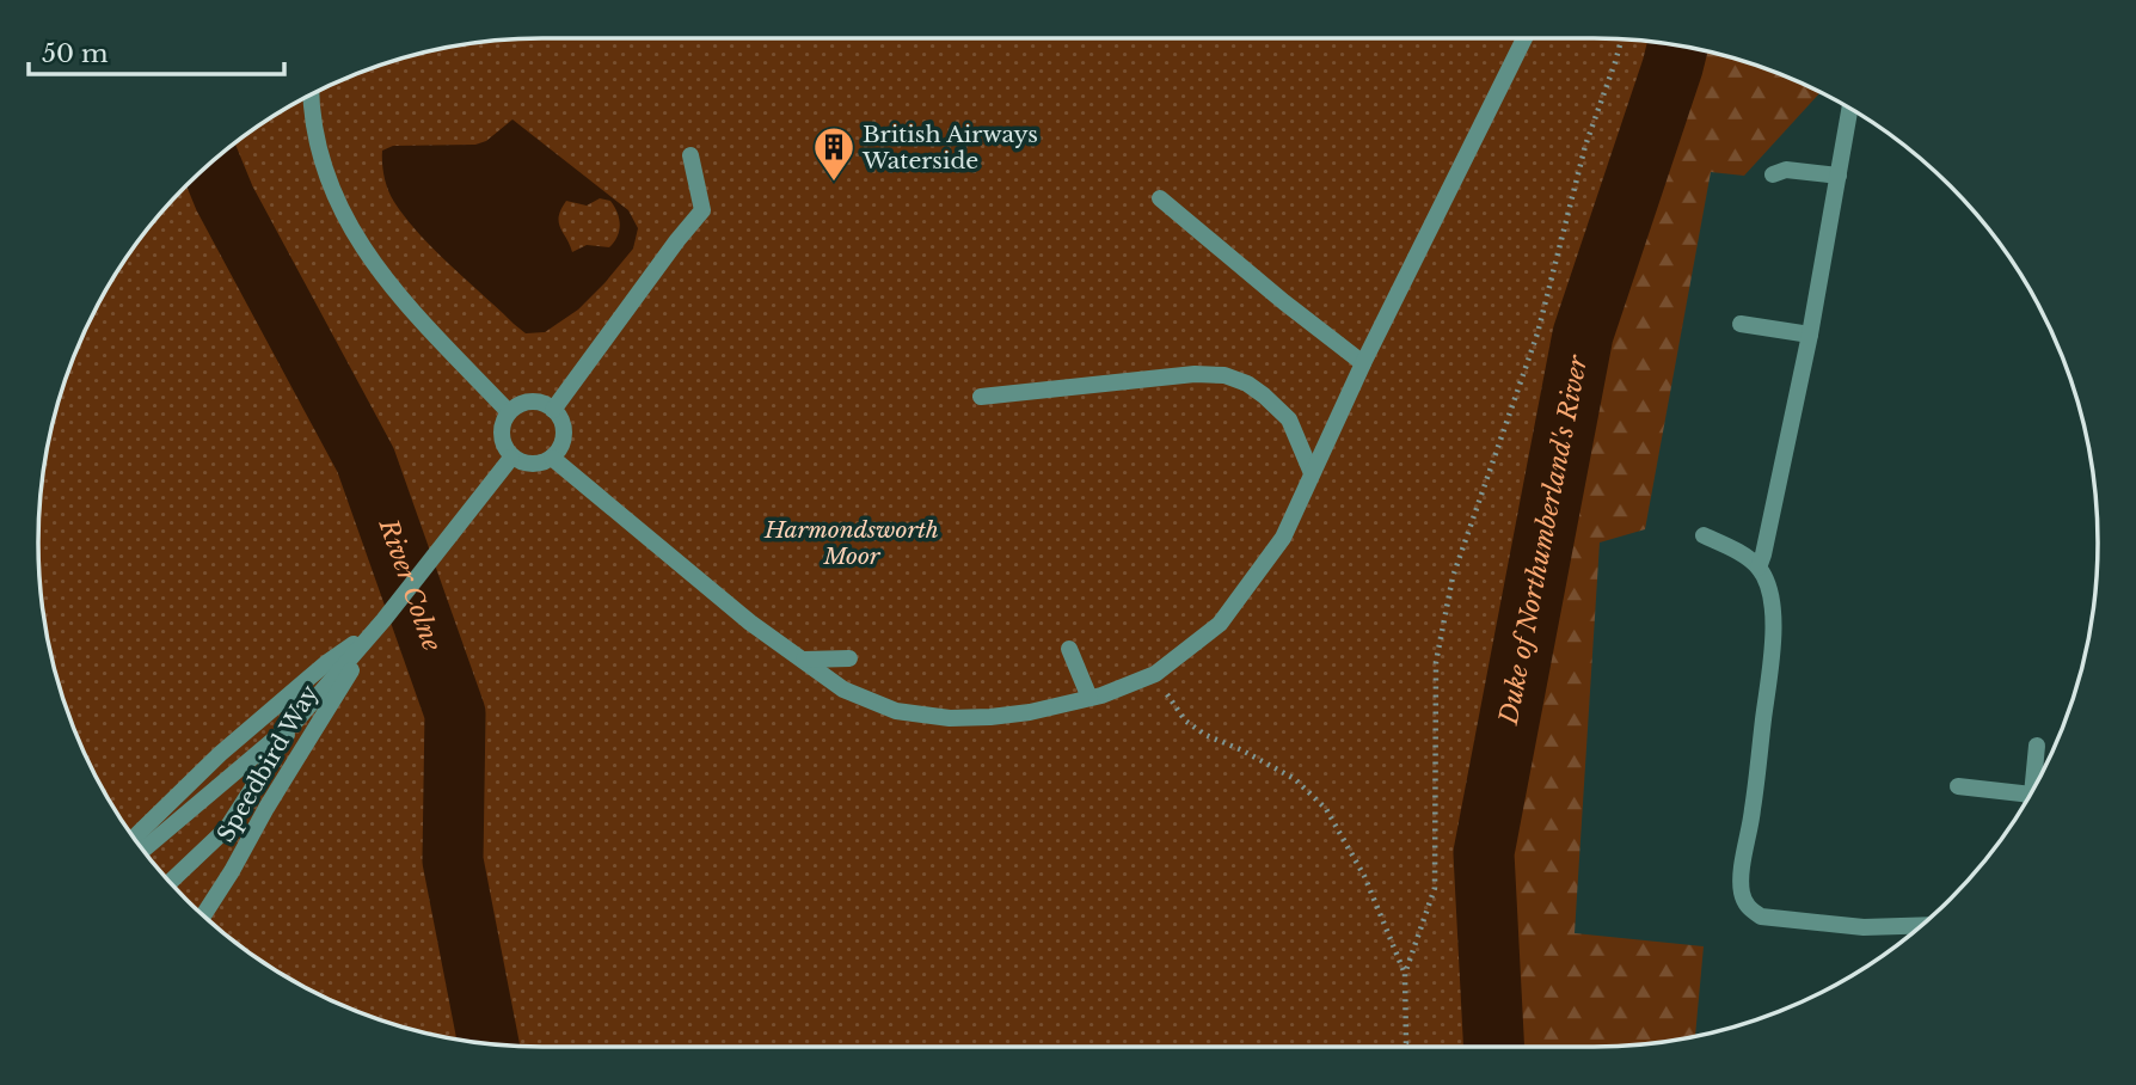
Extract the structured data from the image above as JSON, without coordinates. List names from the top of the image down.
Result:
{
  "streets": {
    "lane": ["Speedbird Way"]
  },
  "water": ["Duke of Northumberland's River", "River Colne"],
  "parks": ["Harmondsworth Moor"],
  "places": {
    "building": ["British Airways Waterside"]
  },
  "scale_bar": "50 m"
}
